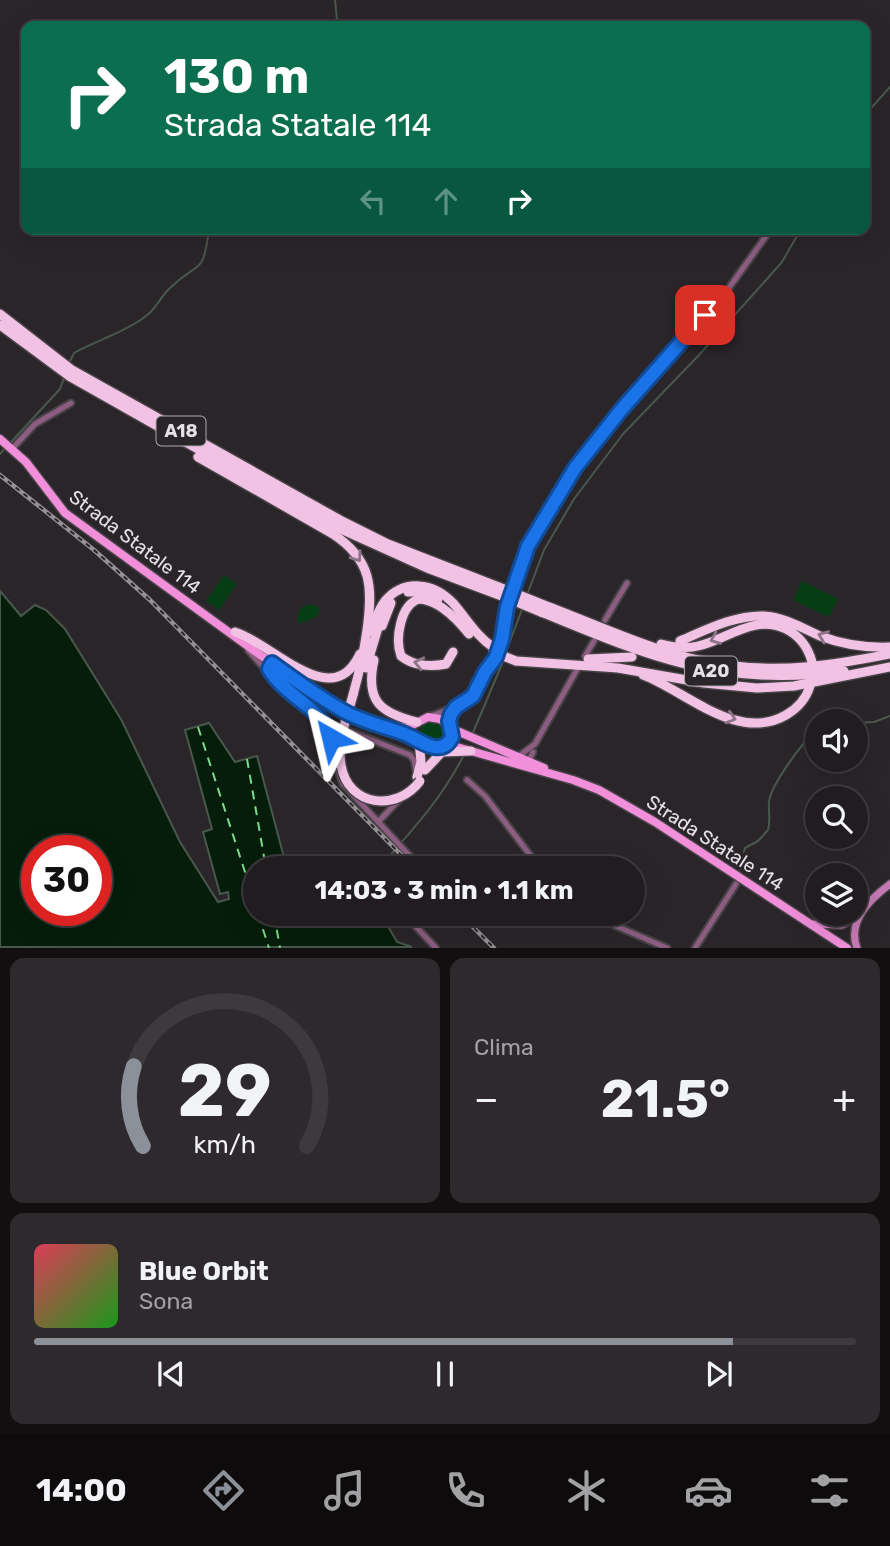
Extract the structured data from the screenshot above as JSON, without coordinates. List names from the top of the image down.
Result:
{
  "streets": {
    "highway": ["A18", "A20"],
    "main road": ["Strada Statale 114"]
  },
  "crossings": [
    ["A18", "A20"]
  ],
  "page": {
    "turn": ["130 m", "Strada Statale 114"],
    "limit": "30",
    "trip": "14:03 · 3 min · 1.1 km",
    "tile": "Clima",
    "heat": ["−", "21.5°", "+"],
    "song": ["Blue Orbit", "Sona"],
    "tabs": "14:00",
    "gauge": ["29", "km/h"]
  }
}
